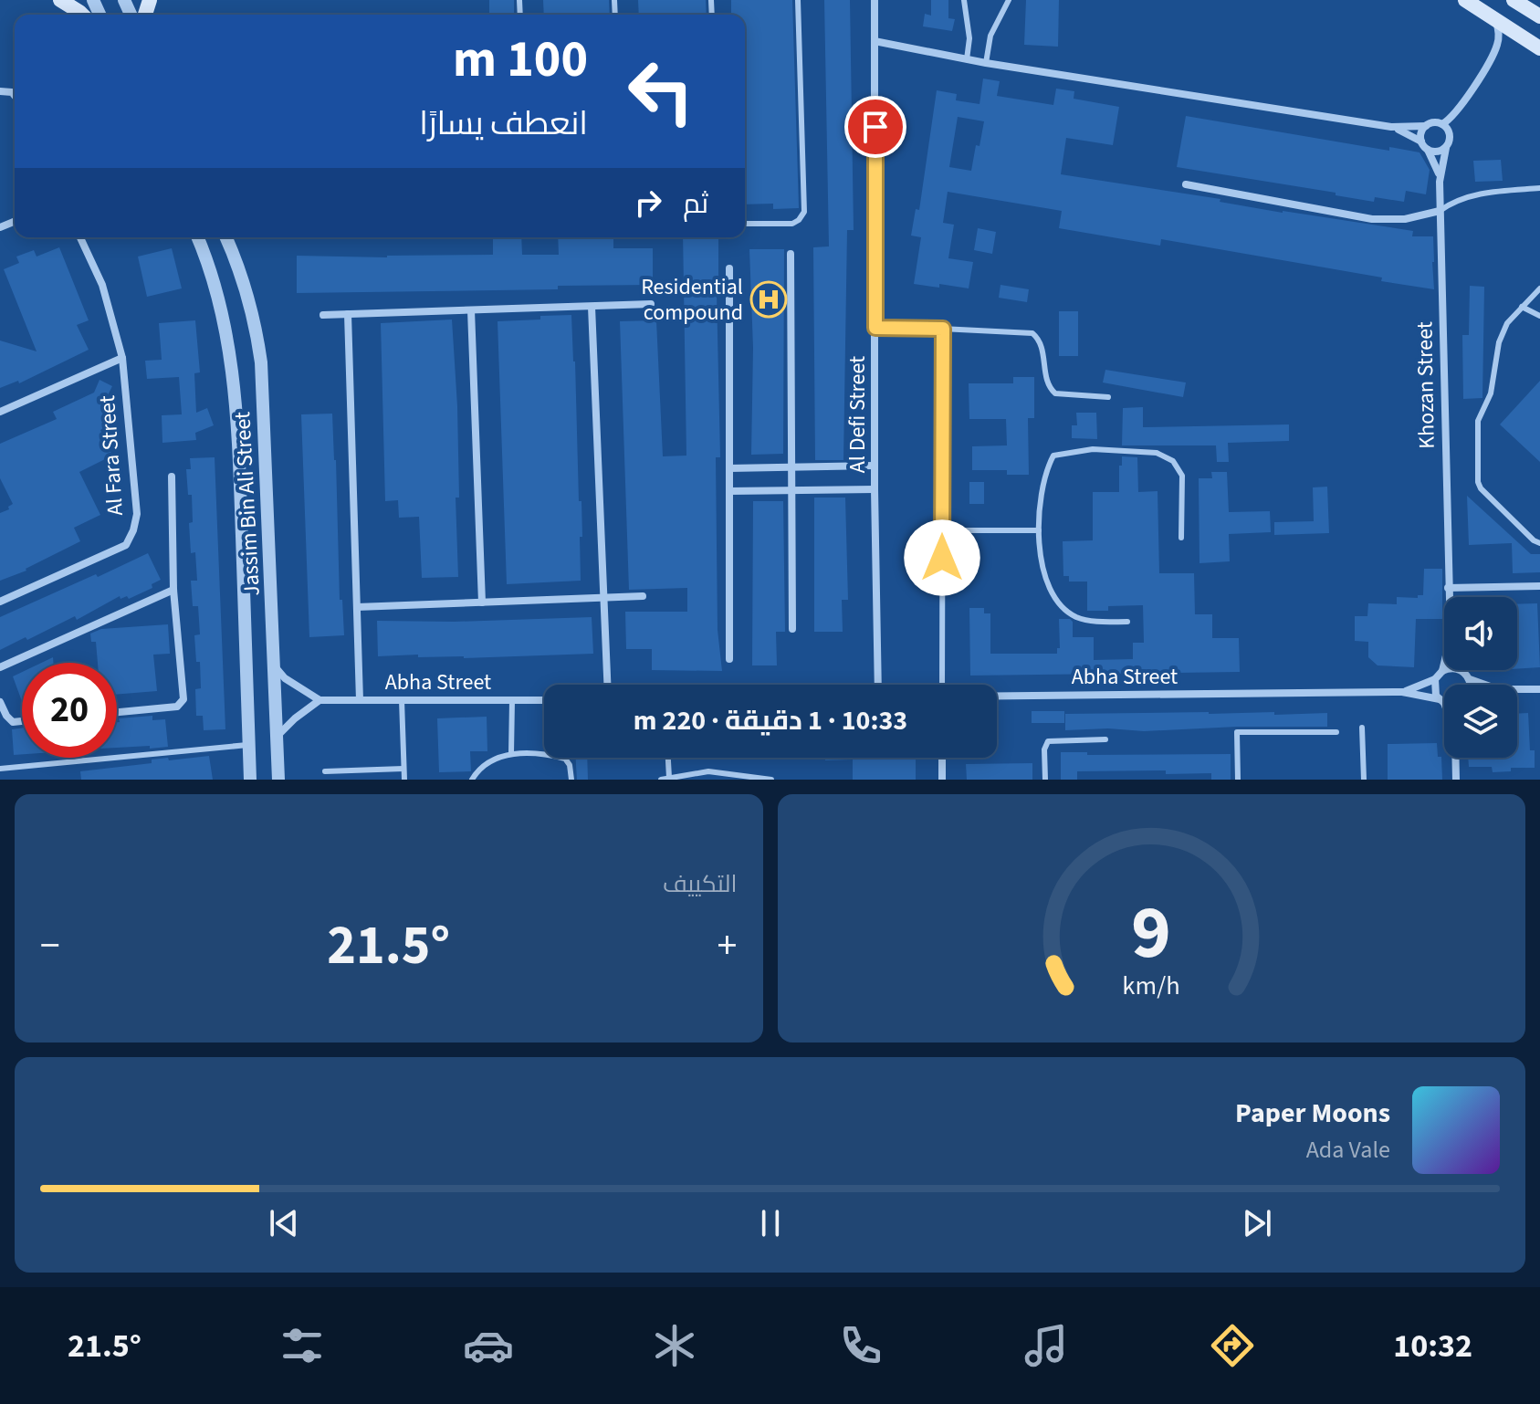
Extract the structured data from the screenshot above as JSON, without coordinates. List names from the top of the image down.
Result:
{
  "streets": {
    "street": [
      "Khozan Street",
      "Al Defi Street",
      "Al Fara Street",
      "Jassim Bin Ali Street",
      "Abha Street"
    ]
  },
  "places": {
    "hospital": ["Residential compound"]
  },
  "page": {
    "turn": ["100 m", "انعطف يسارًا"],
    "then": "ثم",
    "limit": "20",
    "trip": "10:33 · 1 دقيقة · 220 m",
    "tile": "التكييف",
    "heat": ["−", "21.5°", "+"],
    "song": ["Paper Moons", "Ada Vale"],
    "tabs": ["10:32", "21.5°"],
    "gauge": ["9", "km/h"]
  }
}
